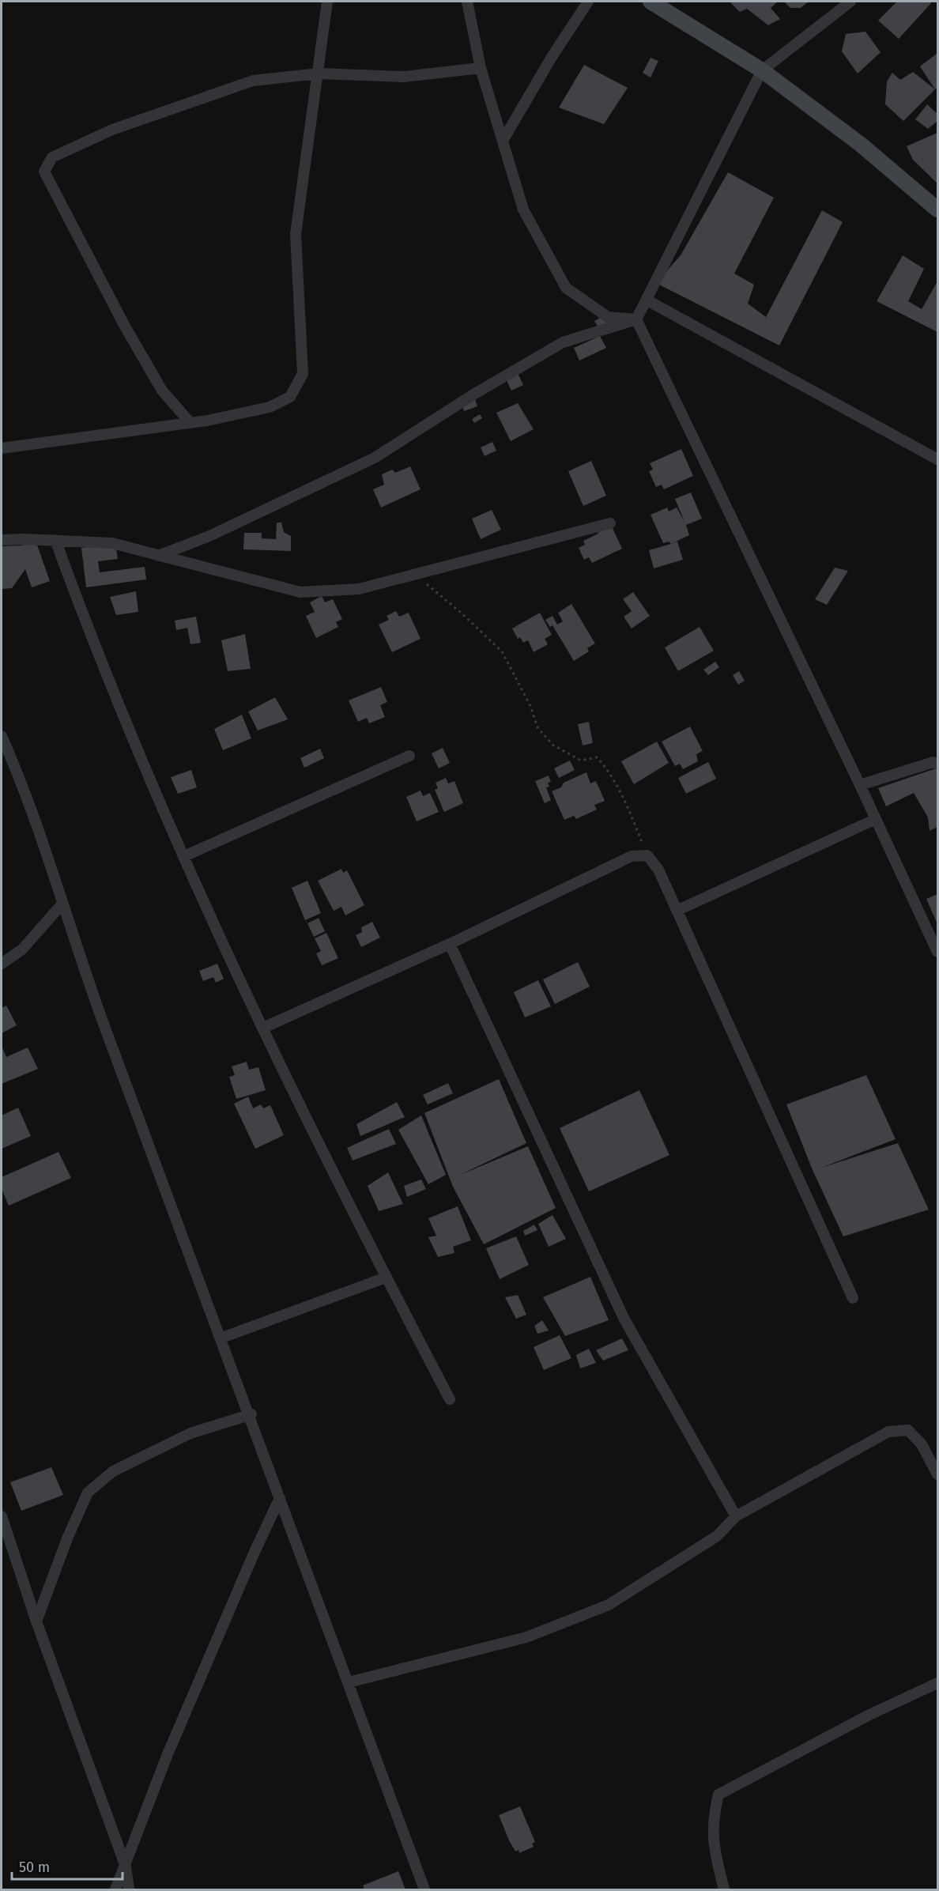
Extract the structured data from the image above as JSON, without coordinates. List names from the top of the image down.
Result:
{
  "scale_bar": "50 m"
}
